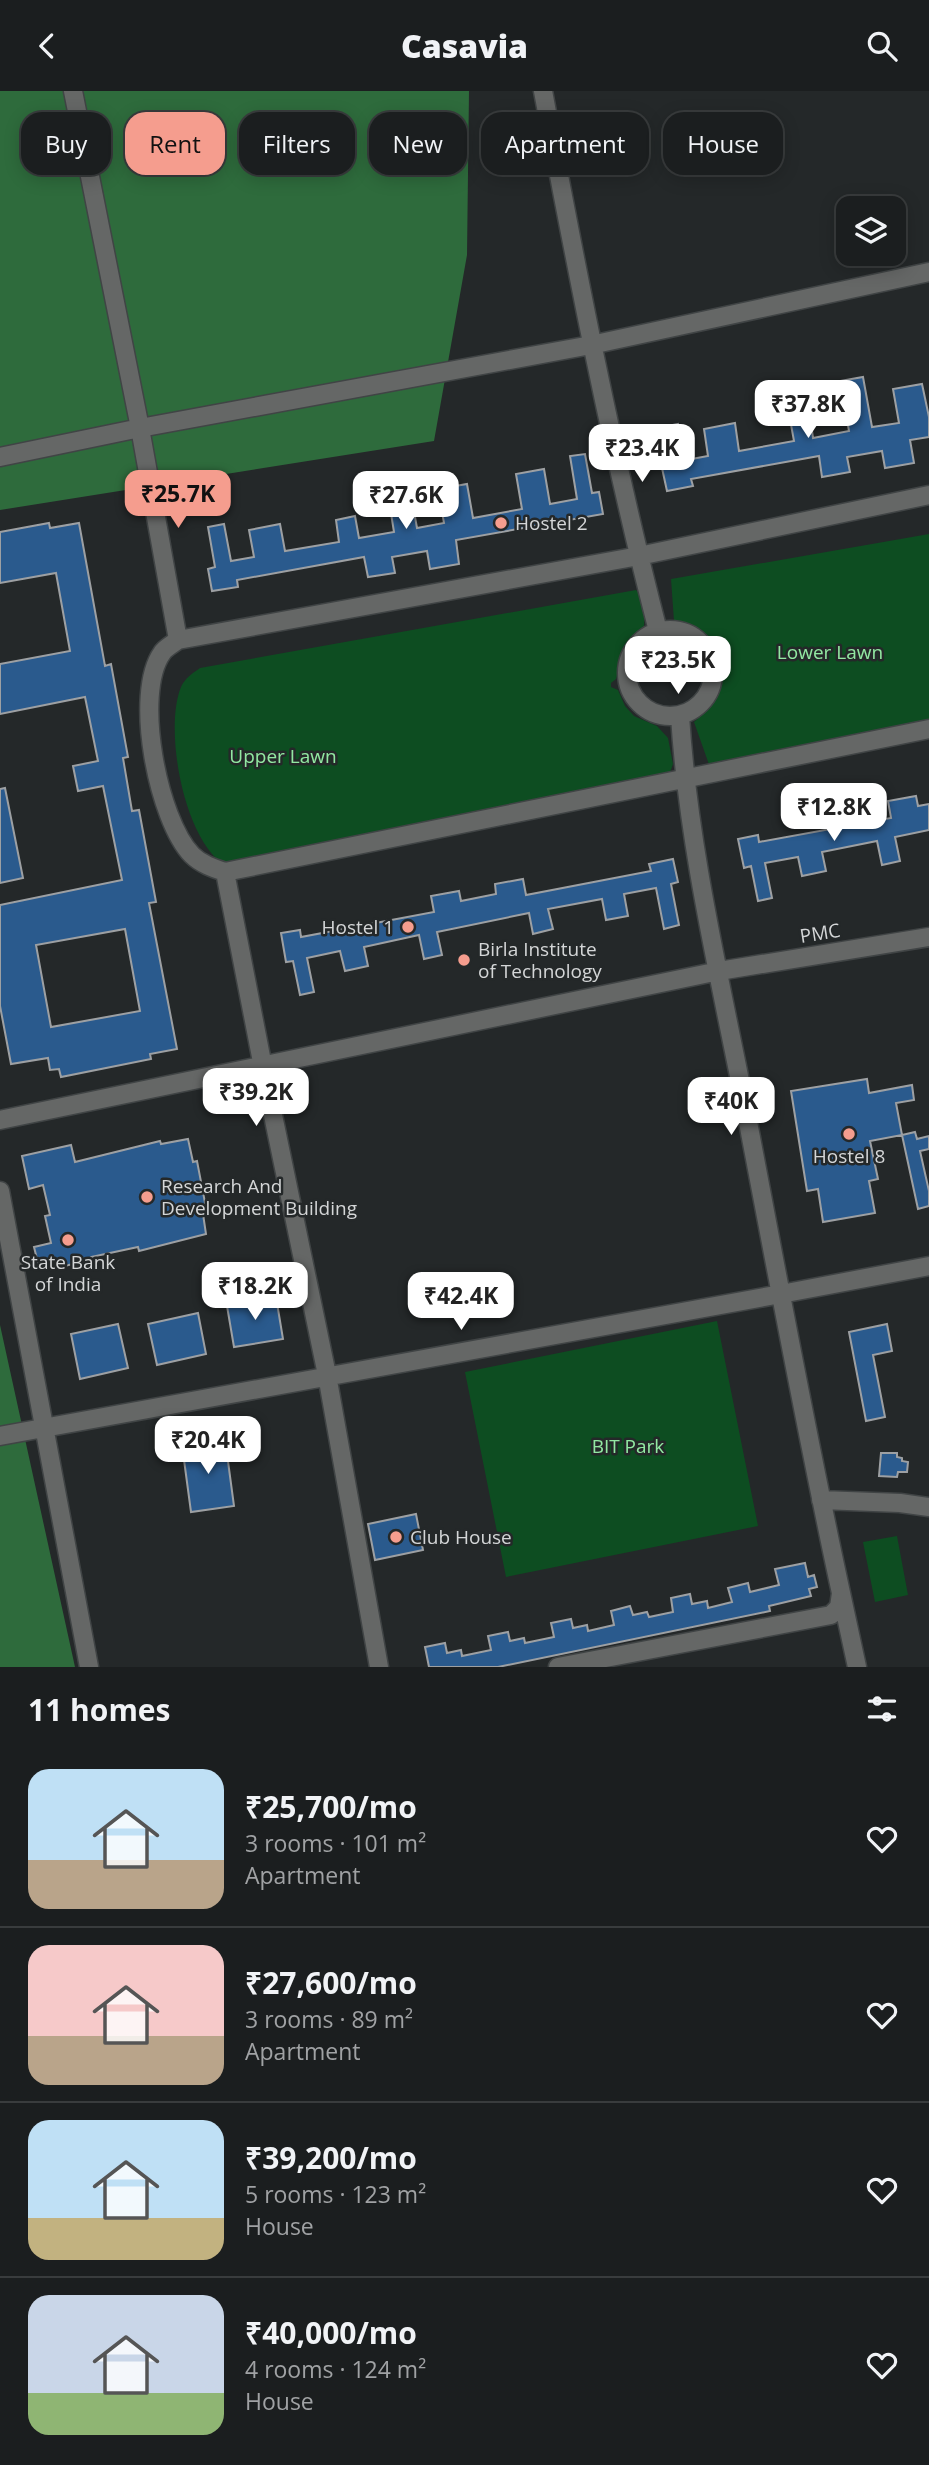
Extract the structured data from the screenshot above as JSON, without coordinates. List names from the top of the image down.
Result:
{
  "streets": {
    "street": ["PMC"]
  },
  "parks": ["Lower Lawn", "Upper Lawn", "BIT Park"],
  "places": [
    "Hostel 2",
    "Hostel 1",
    "Birla Institute of Technology",
    "Hostel 8",
    "Research And Development Building",
    "State Bank of India",
    "Club House"
  ],
  "page": {
    "header": "Casavia",
    "chip": [
      "Buy",
      "Rent",
      "Filters",
      "New",
      "Apartment",
      "House"
    ],
    "price": [
      "₹37.8K",
      "₹23.4K",
      "₹25.7K",
      "₹27.6K",
      "₹23.5K",
      "₹12.8K",
      "₹39.2K",
      "₹40K",
      "₹18.2K",
      "₹42.4K",
      "₹20.4K"
    ],
    "heading": "11 homes",
    "list": [
      {
        "name": "₹25,700/mo",
        "note": "3 rooms · 101 m² · Apartment"
      },
      {
        "name": "₹27,600/mo",
        "note": "3 rooms · 89 m² · Apartment"
      },
      {
        "name": "₹39,200/mo",
        "note": "5 rooms · 123 m² · House"
      },
      {
        "name": "₹40,000/mo",
        "note": "4 rooms · 124 m² · House"
      }
    ]
  }
}
